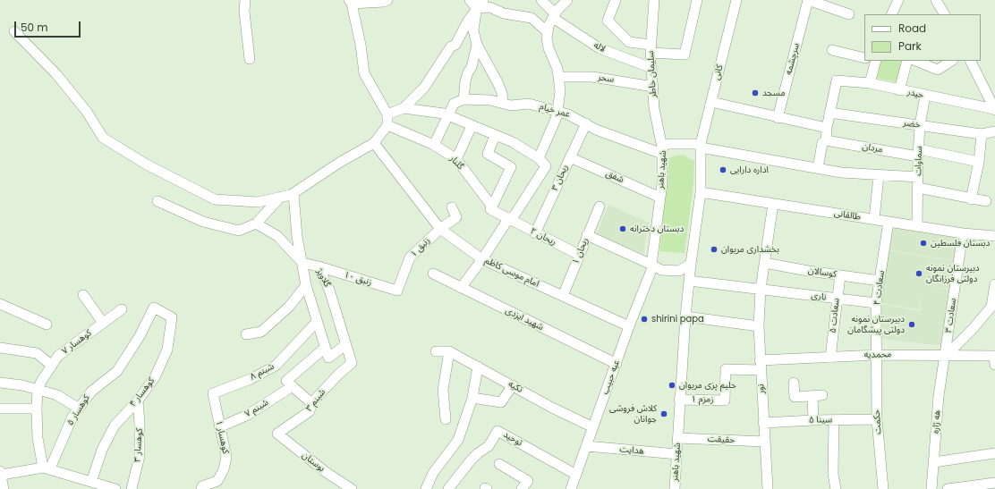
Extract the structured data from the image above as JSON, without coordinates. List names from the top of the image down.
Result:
{
  "streets": {
    "street": [
      "لاله",
      "سرچشمه",
      "کانی",
      "سلیمان خاطر",
      "سحر",
      "حیدر",
      "عمر خیام",
      "خضر",
      "مردان",
      "سماوات",
      "گلنار",
      "شهید باهنر",
      "شفق",
      "ریحان ۳",
      "طالقانی",
      "ریحان ۲",
      "زنبق ۱",
      "ریحان ۱",
      "امام موسی کاظم",
      "کوسالان",
      "گلاویژ",
      "زنبق ۱۰",
      "سعادت ۴",
      "ناری",
      "سعادت ۵",
      "سعادت ۳",
      "شهید ایزدی",
      "کوهسار ۷",
      "محمدیه",
      "شبنم ۸",
      "عبه حبیب",
      "تکیه",
      "نور",
      "کوهسار ۴",
      "زمزم ۱",
      "شبنم ۳",
      "شبنم ۷",
      "کوهسار ۵",
      "سینا ۵",
      "حکمت",
      "هه ژاره",
      "کوهسار ۱",
      "توحید",
      "حقیقت",
      "کوهسار ۳",
      "هدایت",
      "بوستان"
    ]
  },
  "crossings": [
    ["لاله", "سلیمان خاطر"],
    ["کانی", "شهید باهنر"],
    ["سلیمان خاطر", "سحر"],
    ["سلیمان خاطر", "عمر خیام"],
    ["سلیمان خاطر", "شهید باهنر"],
    ["حیدر", "خضر"],
    ["حیدر", "سماوات"],
    ["عمر خیام", "شهید باهنر"],
    ["عمر خیام", "ریحان ۳"],
    ["خضر", "سماوات"],
    ["مردان", "سماوات"],
    ["سماوات", "طالقانی"],
    ["گلنار", "ریحان ۲"],
    ["شهید باهنر", "شفق"],
    ["شهید باهنر", "طالقانی"],
    ["شهید باهنر", "ناری"],
    ["شهید باهنر", "عبه حبیب"],
    ["شهید باهنر", "زمزم ۱"],
    ["شهید باهنر", "حقیقت"],
    ["شهید باهنر", "هدایت"],
    ["شفق", "ریحان ۳"],
    ["ریحان ۳", "ریحان ۲"],
    ["طالقانی", "سعادت ۴"],
    ["طالقانی", "سعادت ۳"],
    ["طالقانی", "نور"],
    ["ریحان ۲", "ریحان ۱"],
    ["زنبق ۱", "امام موسی کاظم"],
    ["زنبق ۱", "زنبق ۱۰"],
    ["ریحان ۱", "امام موسی کاظم"],
    ["امام موسی کاظم", "عبه حبیب"],
    ["کوسالان", "سعادت ۴"],
    ["کوسالان", "سعادت ۵"],
    ["کوسالان", "نور"],
    ["گلاویژ", "زنبق ۱۰"],
    ["گلاویژ", "شبنم ۳"],
    ["سعادت ۴", "ناری"],
    ["سعادت ۴", "محمدیه"],
    ["سعادت ۴", "حکمت"],
    ["ناری", "سعادت ۵"],
    ["ناری", "نور"],
    ["سعادت ۵", "محمدیه"],
    ["سعادت ۳", "محمدیه"],
    ["سعادت ۳", "هه ژاره"],
    ["شهید ایزدی", "عبه حبیب"],
    ["کوهسار ۷", "کوهسار ۵"],
    ["محمدیه", "نور"],
    ["محمدیه", "زمزم ۱"],
    ["محمدیه", "حکمت"],
    ["محمدیه", "هه ژاره"],
    ["شبنم ۸", "کوهسار ۱"],
    ["عبه حبیب", "تکیه"],
    ["عبه حبیب", "توحید"],
    ["عبه حبیب", "هدایت"],
    ["نور", "زمزم ۱"],
    ["نور", "سینا ۵"],
    ["نور", "حقیقت"],
    ["کوهسار ۴", "کوهسار ۵"],
    ["کوهسار ۴", "کوهسار ۳"],
    ["شبنم ۳", "بوستان"],
    ["شبنم ۷", "کوهسار ۱"],
    ["سینا ۵", "حکمت"]
  ],
  "places": [
    "مسجد",
    "اداره دارایی",
    "دبستان دخترانه",
    "دبستان فلسطین",
    "بخشداری مریوان",
    "دبیرستان نمونه دولتی فرزانگان",
    "shirini papa",
    "دبیرستان نمونه دولتی پیشگامان",
    "حلیم پزی مریوان",
    "کلاش فروشی جوانان"
  ],
  "legend": ["Road", "Park"],
  "scale_bar": "50 m"
}
